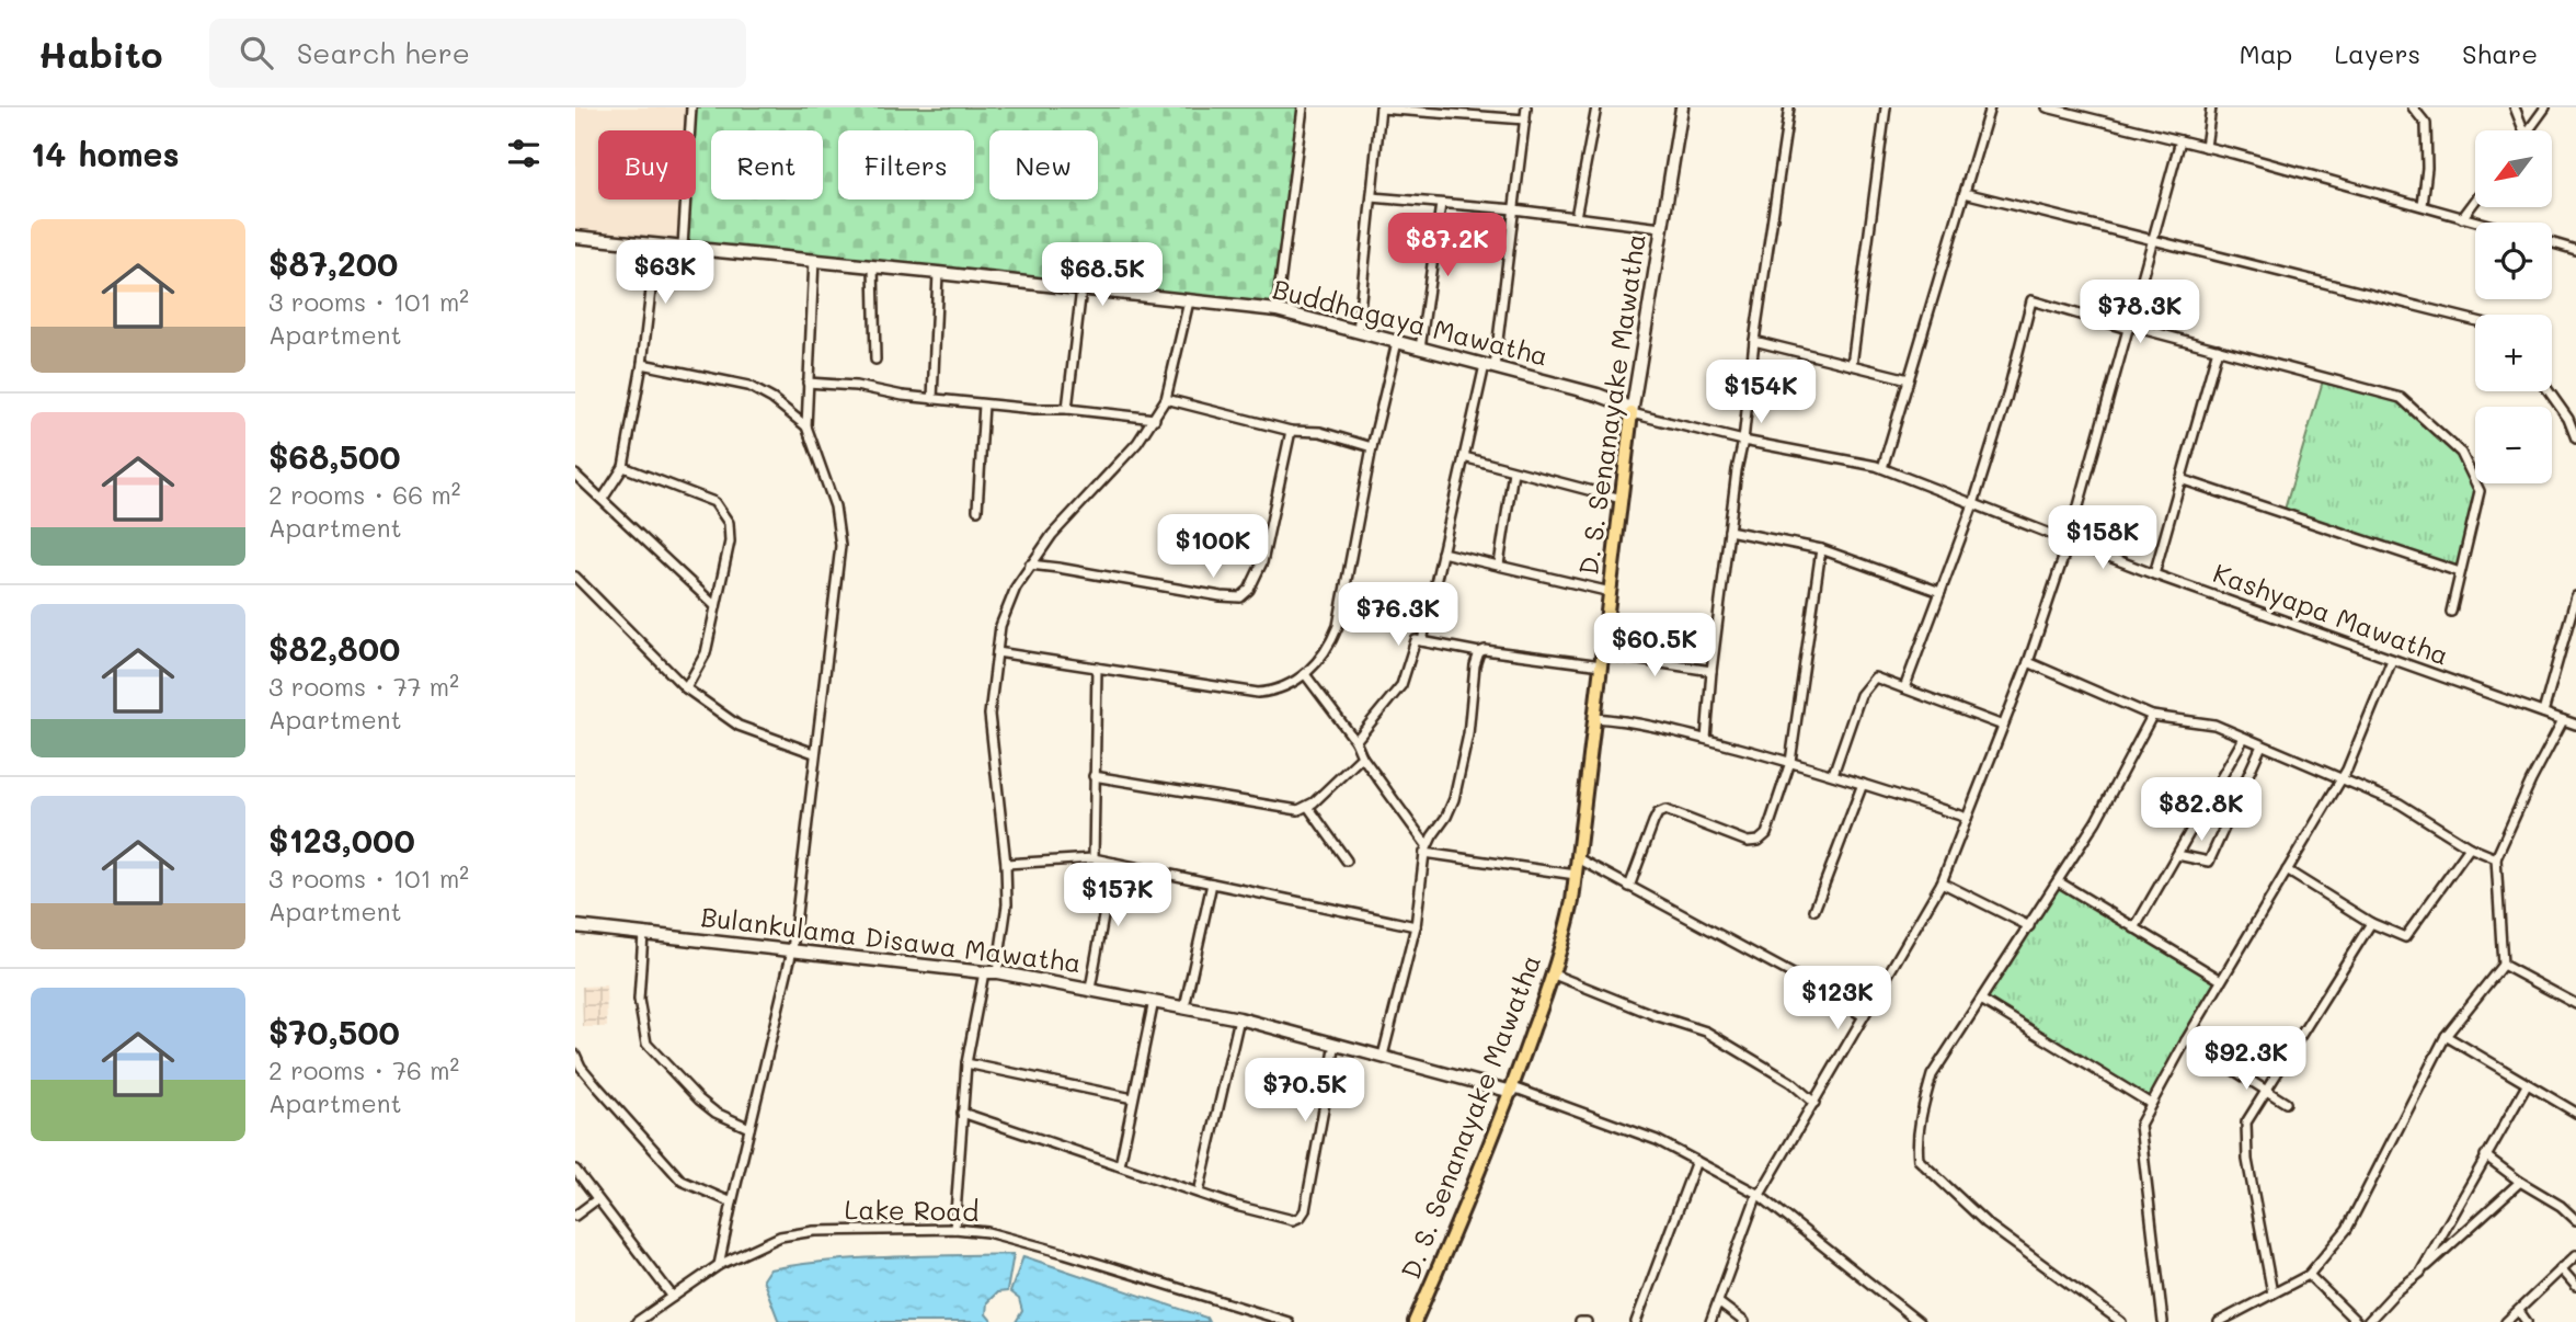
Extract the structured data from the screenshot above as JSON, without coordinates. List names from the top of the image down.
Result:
{
  "streets": {
    "main road": ["Buddhagaya Mawatha", "D. S. Senanayake Mawatha", "Bulankulama Disawa Mawatha"],
    "street": ["Kashyapa Mawatha", "Lake Road"]
  },
  "crossings": [
    ["Buddhagaya Mawatha", "D. S. Senanayake Mawatha"],
    ["Buddhagaya Mawatha", "Kashyapa Mawatha"],
    ["D. S. Senanayake Mawatha", "Kashyapa Mawatha"],
    ["D. S. Senanayake Mawatha", "Bulankulama Disawa Mawatha"]
  ],
  "north": "bottom left",
  "page": {
    "header": "Habito",
    "search": "Search here",
    "nav": ["Map", "Layers", "Share"],
    "heading": "14 homes",
    "map_buttons": ["+", "−"],
    "chip": [
      "Buy",
      "Rent",
      "Filters",
      "New"
    ],
    "list": [
      {
        "name": "$87,200",
        "note": "3 rooms · 101 m² · Apartment"
      },
      {
        "name": "$68,500",
        "note": "2 rooms · 66 m² · Apartment"
      },
      {
        "name": "$82,800",
        "note": "3 rooms · 77 m² · Apartment"
      },
      {
        "name": "$123,000",
        "note": "3 rooms · 101 m² · Apartment"
      },
      {
        "name": "$70,500",
        "note": "2 rooms · 76 m² · Apartment"
      }
    ],
    "price": [
      "$87.2K",
      "$63K",
      "$68.5K",
      "$78.3K",
      "$154K",
      "$158K",
      "$100K",
      "$76.3K",
      "$60.5K",
      "$82.8K",
      "$157K",
      "$123K",
      "$92.3K",
      "$70.5K"
    ]
  }
}
